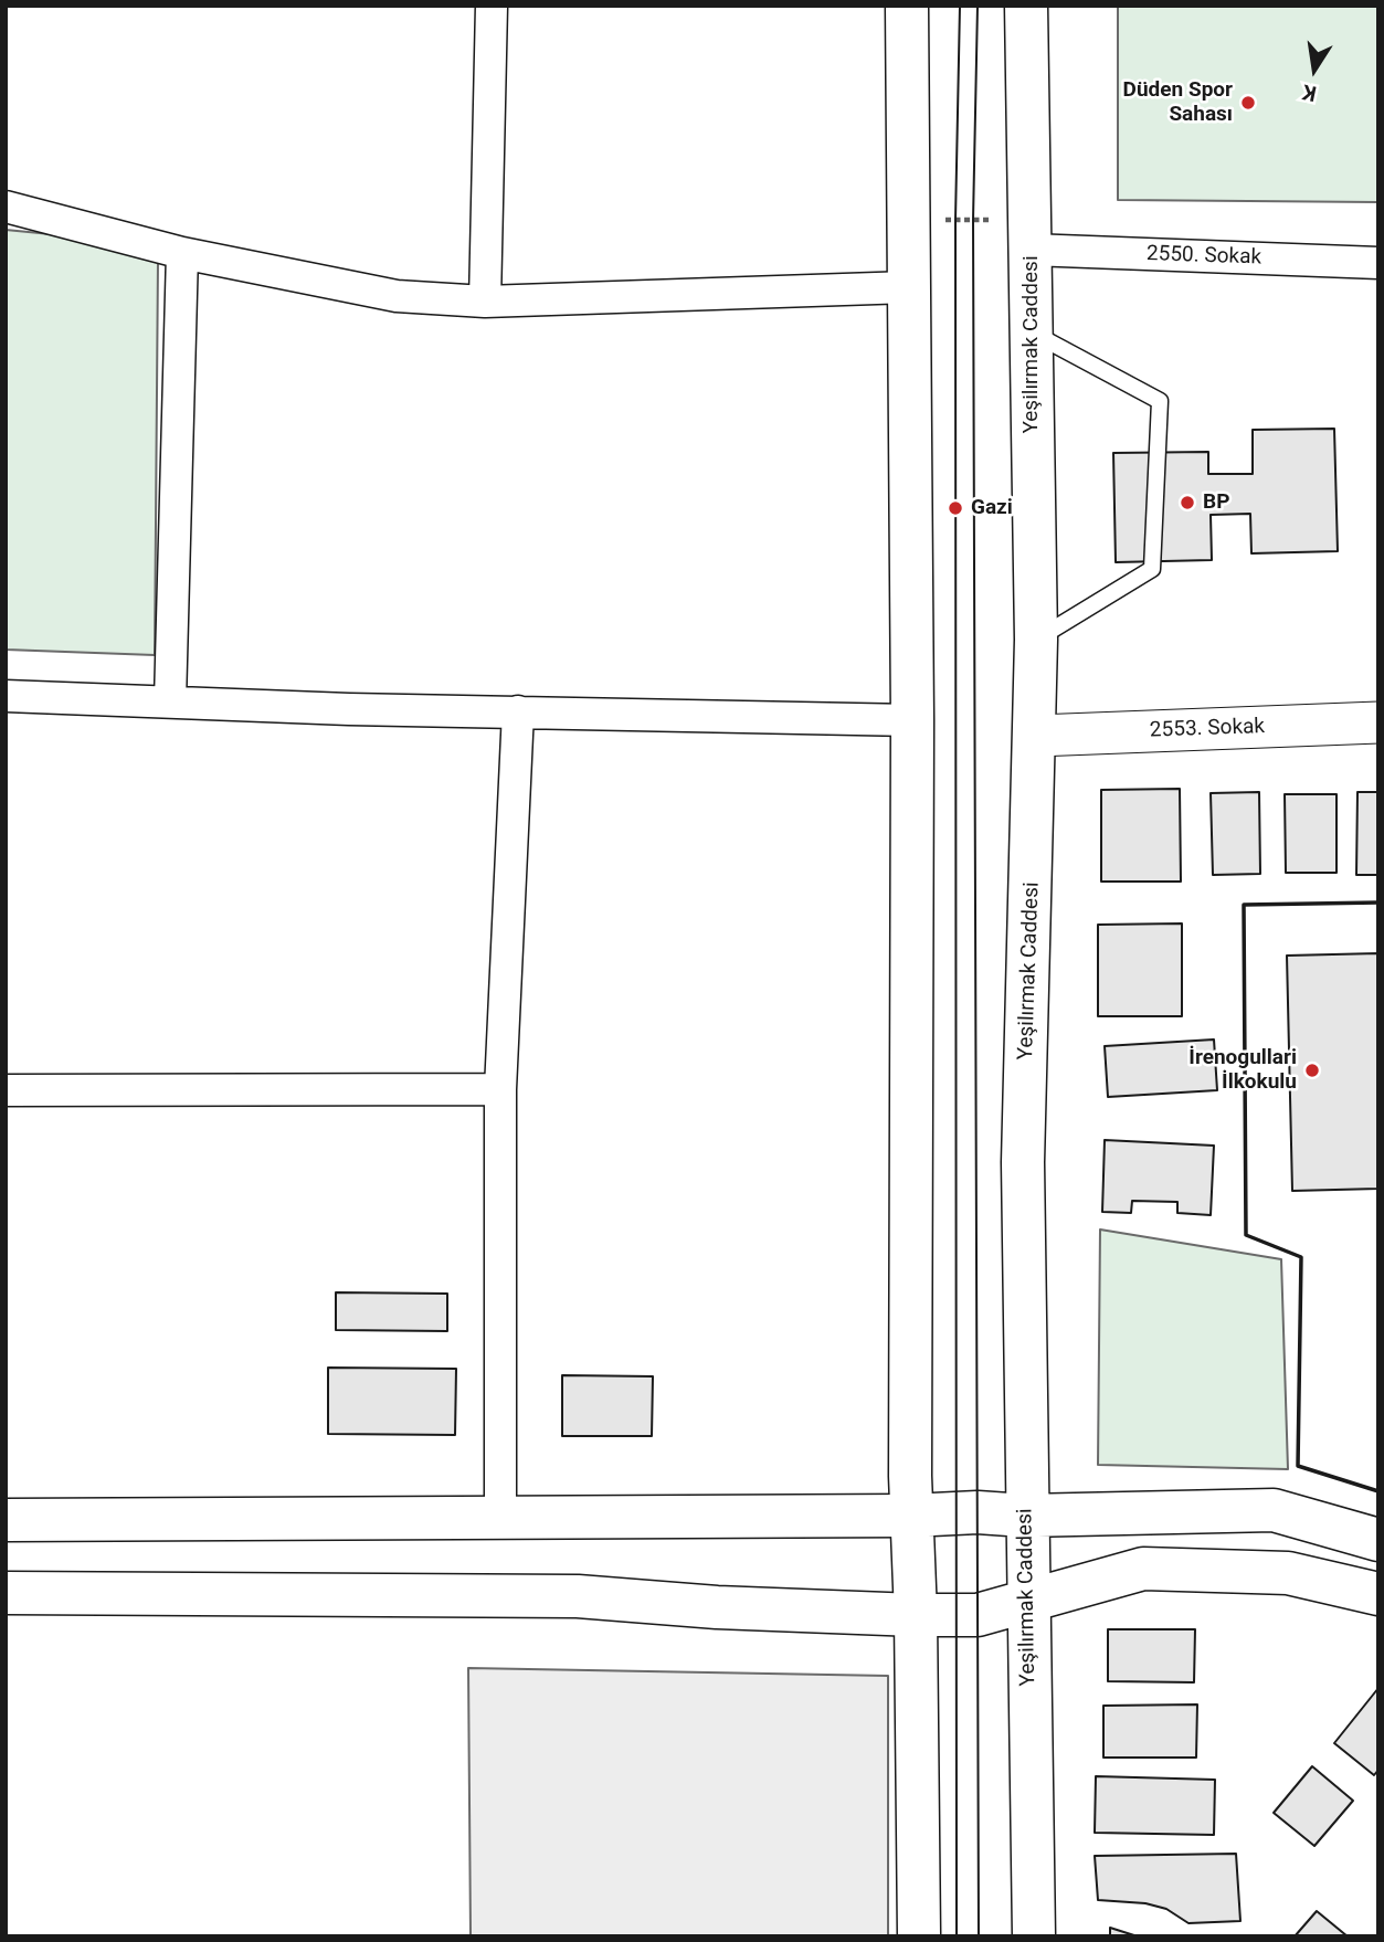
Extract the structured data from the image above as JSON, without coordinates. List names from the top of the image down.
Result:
{
  "streets": {
    "main road": ["Yeşilırmak Caddesi"],
    "street": ["2550. Sokak", "2553. Sokak"]
  },
  "crossings": [
    ["2550. Sokak", "Yeşilırmak Caddesi"],
    ["Yeşilırmak Caddesi", "2553. Sokak"]
  ],
  "places": [
    "Düden Spor Sahası",
    "BP",
    "Gazi",
    "İrenogullari İlkokulu"
  ],
  "north": "bottom"
}
